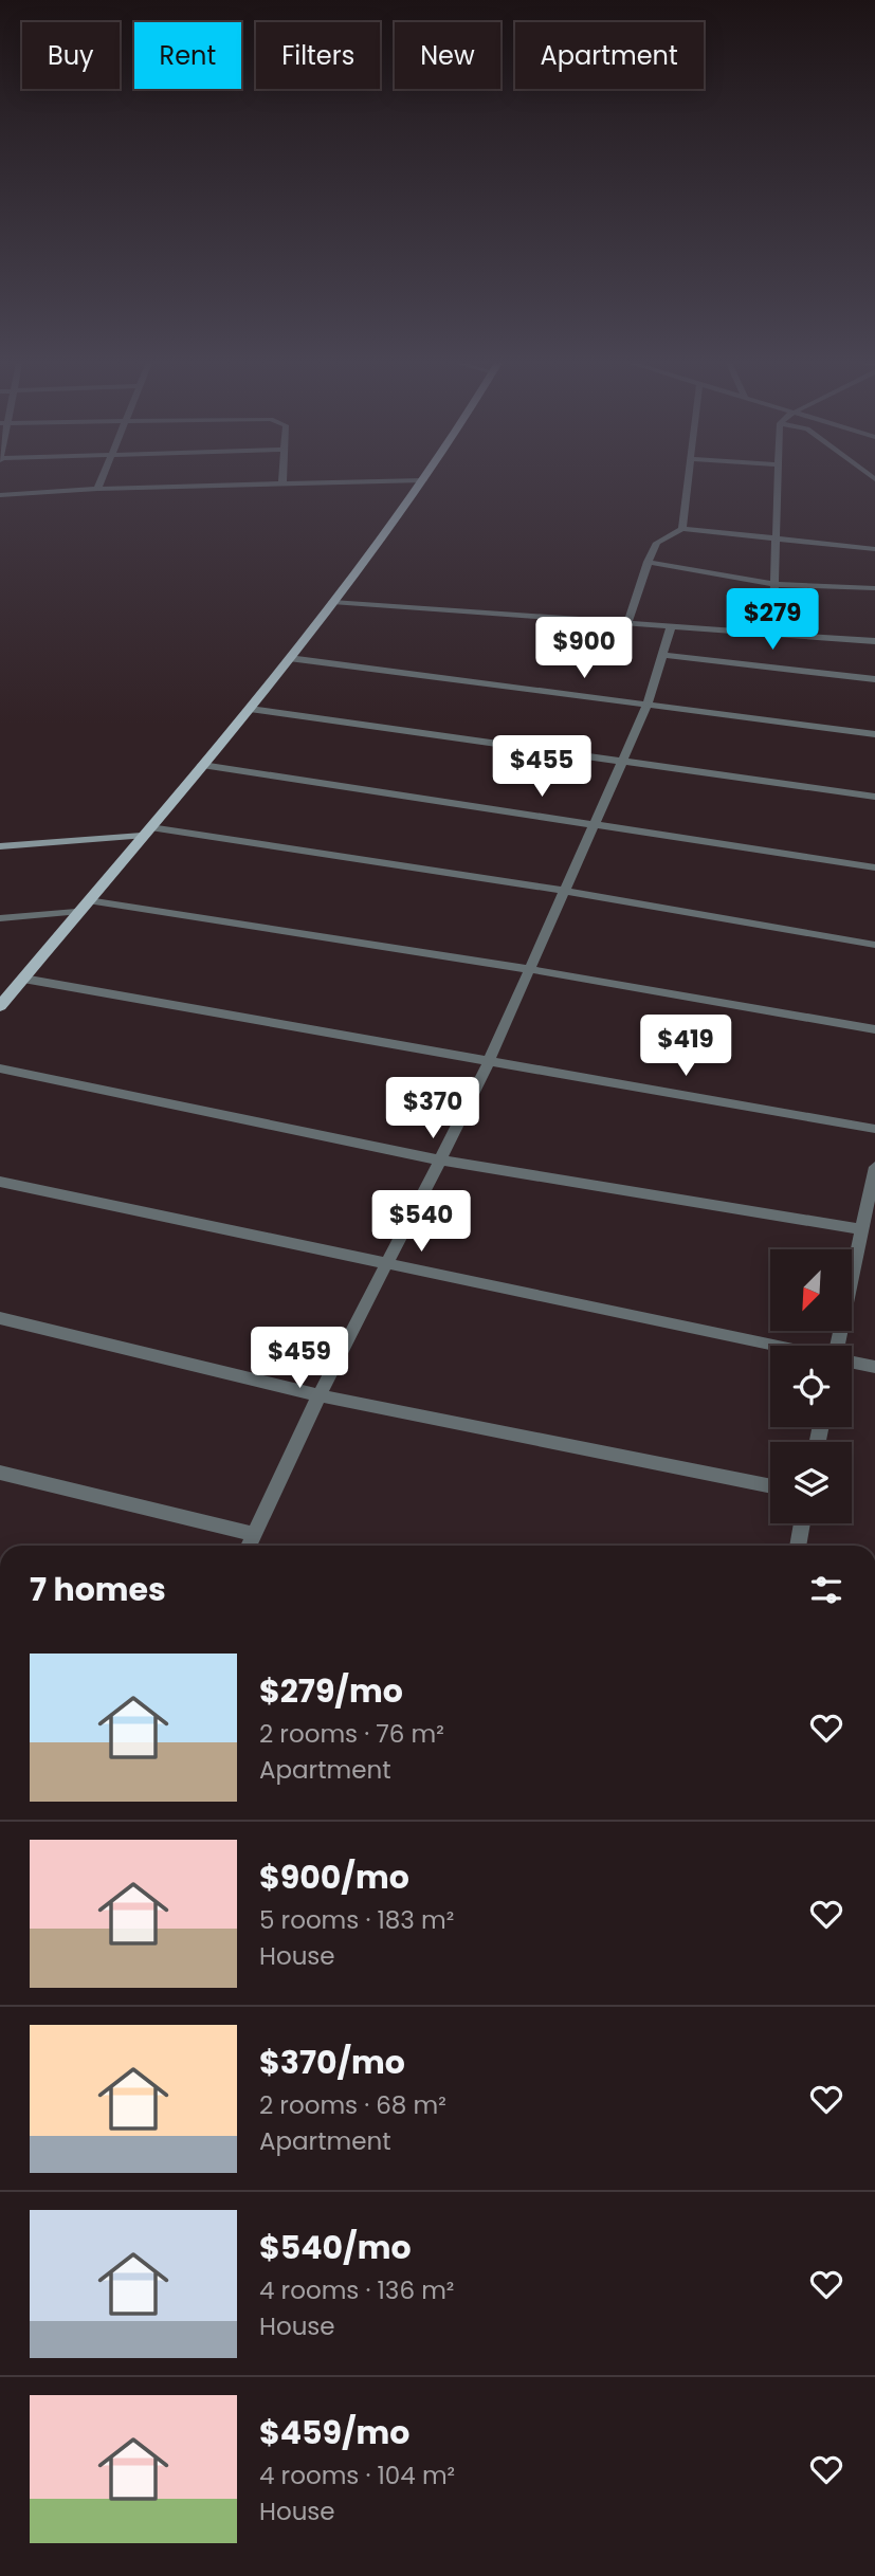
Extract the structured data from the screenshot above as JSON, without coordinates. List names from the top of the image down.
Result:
{
  "north": "bottom left",
  "page": {
    "chip": [
      "Buy",
      "Rent",
      "Filters",
      "New",
      "Apartment"
    ],
    "price": [
      "$279",
      "$900",
      "$455",
      "$419",
      "$370",
      "$540",
      "$459"
    ],
    "heading": "7 homes",
    "list": [
      {
        "name": "$279/mo",
        "note": "2 rooms · 76 m² · Apartment"
      },
      {
        "name": "$900/mo",
        "note": "5 rooms · 183 m² · House"
      },
      {
        "name": "$370/mo",
        "note": "2 rooms · 68 m² · Apartment"
      },
      {
        "name": "$540/mo",
        "note": "4 rooms · 136 m² · House"
      },
      {
        "name": "$459/mo",
        "note": "4 rooms · 104 m² · House"
      }
    ]
  }
}
